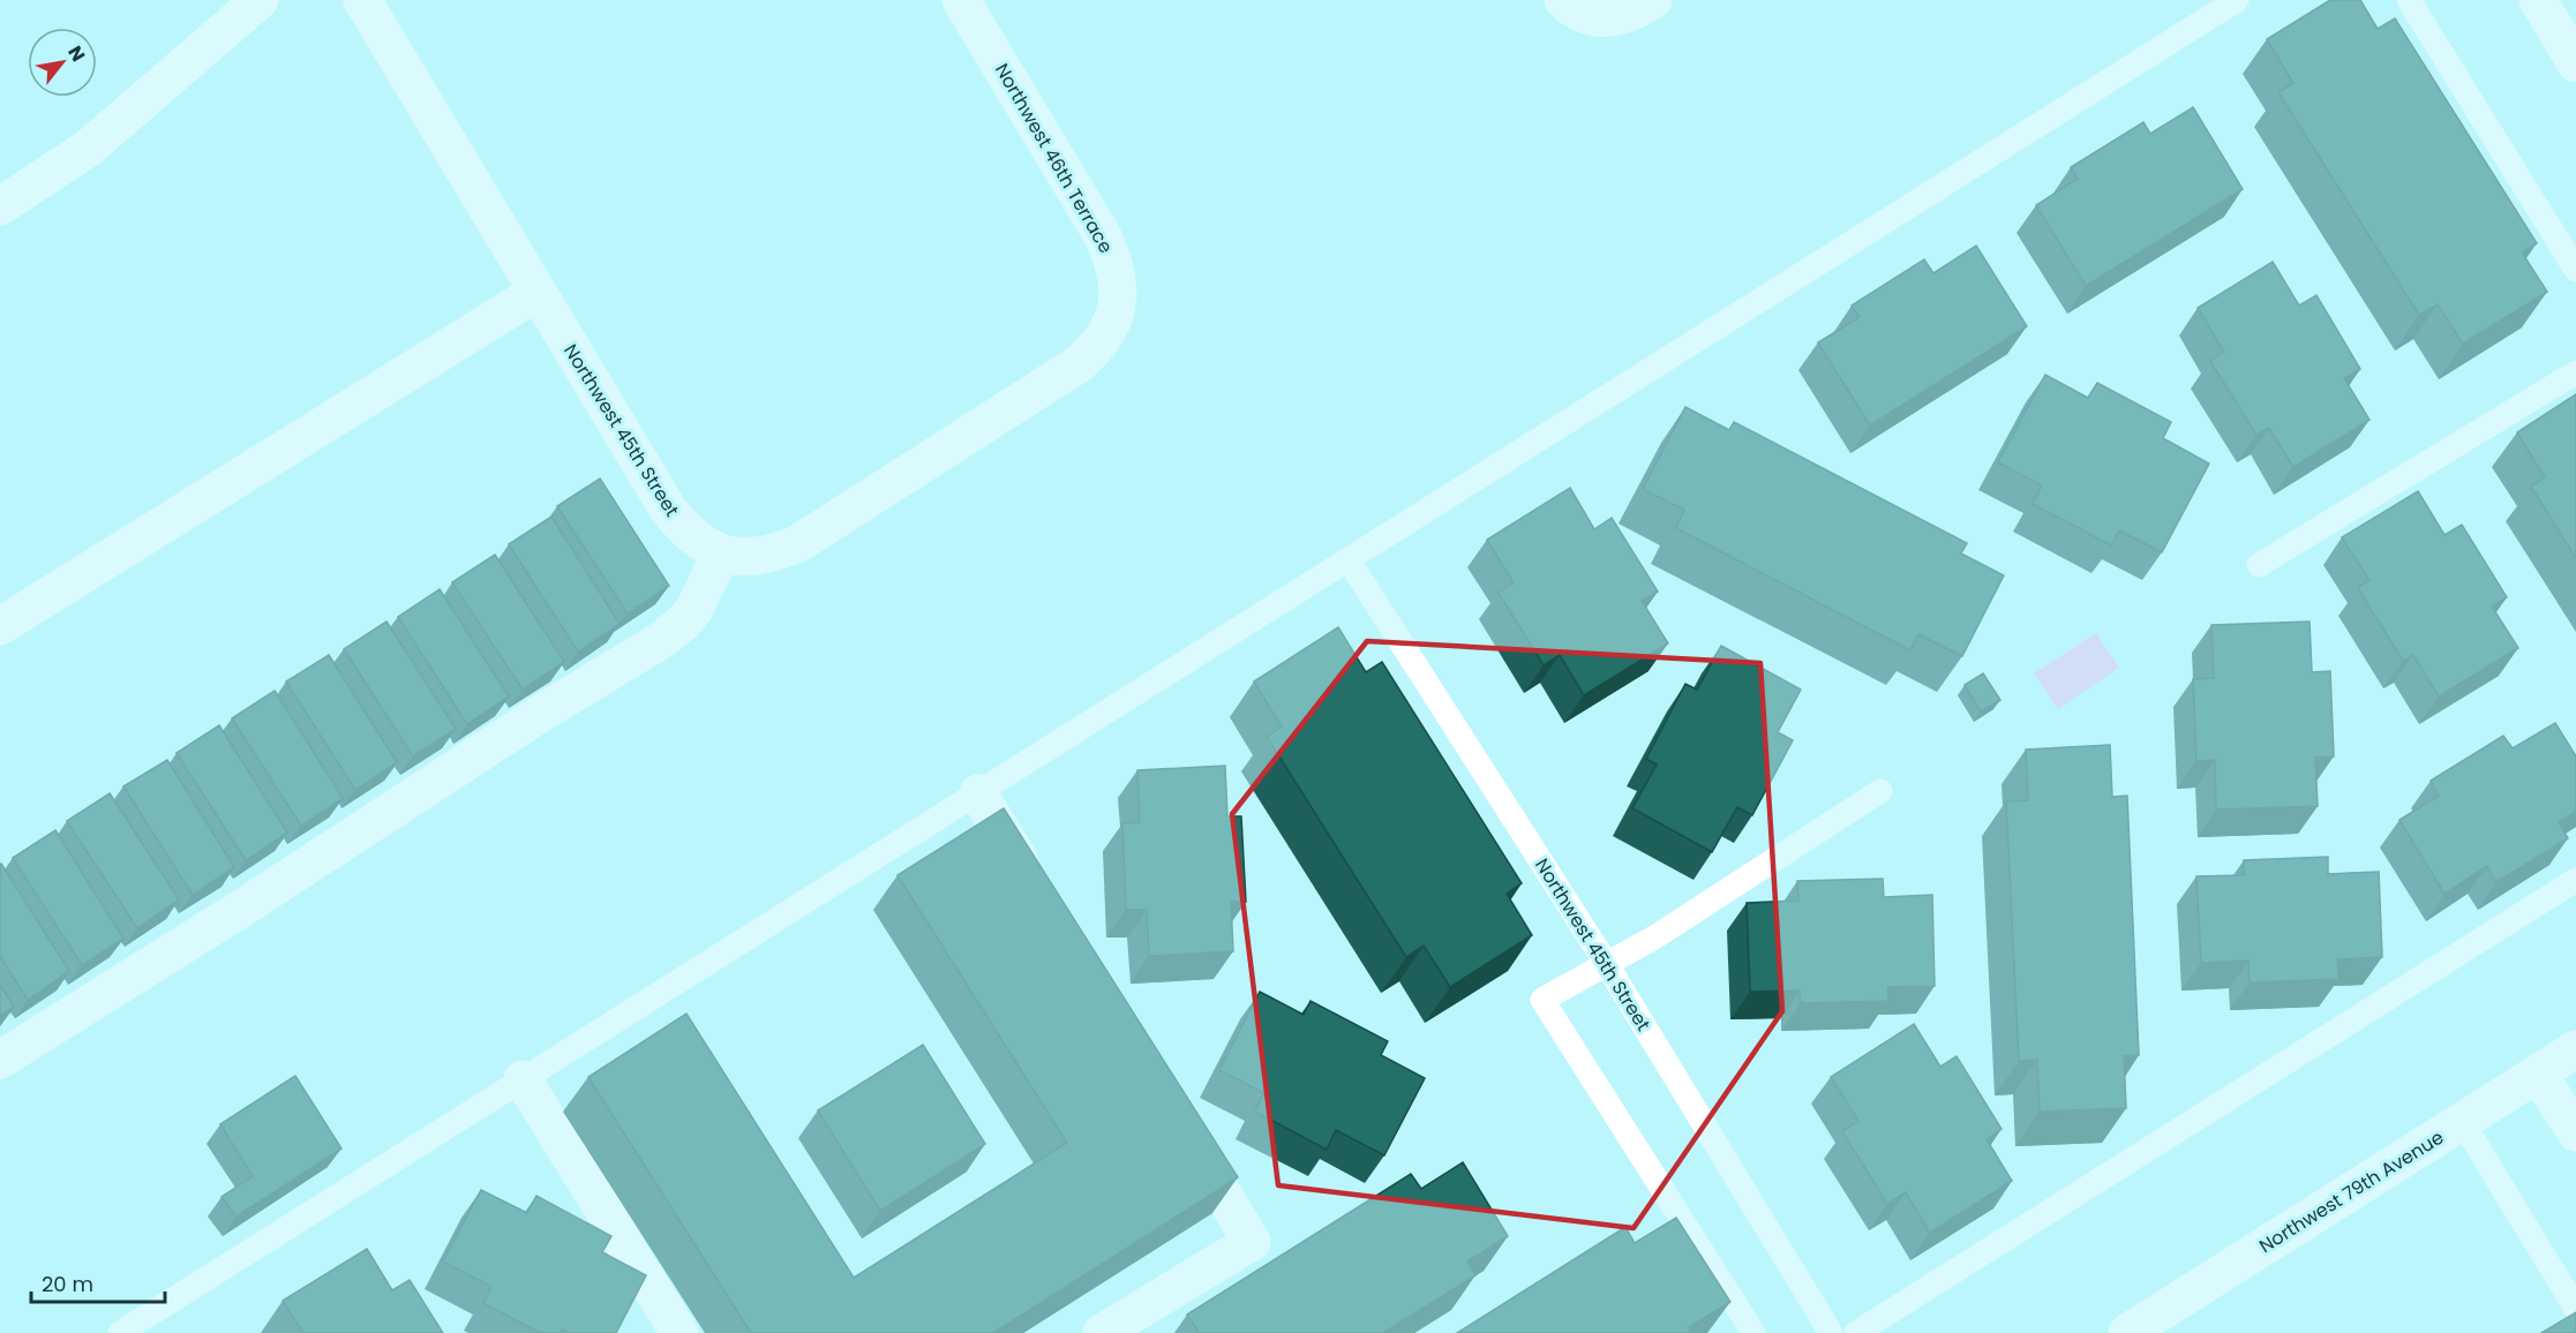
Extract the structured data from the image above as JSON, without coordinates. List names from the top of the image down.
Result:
{
  "streets": {
    "street": ["Northwest 46th Terrace", "Northwest 45th Street", "Northwest 79th Avenue"]
  },
  "crossings": [
    ["Northwest 46th Terrace", "Northwest 45th Street"]
  ],
  "scale_bar": "20 m",
  "north": "top right"
}
